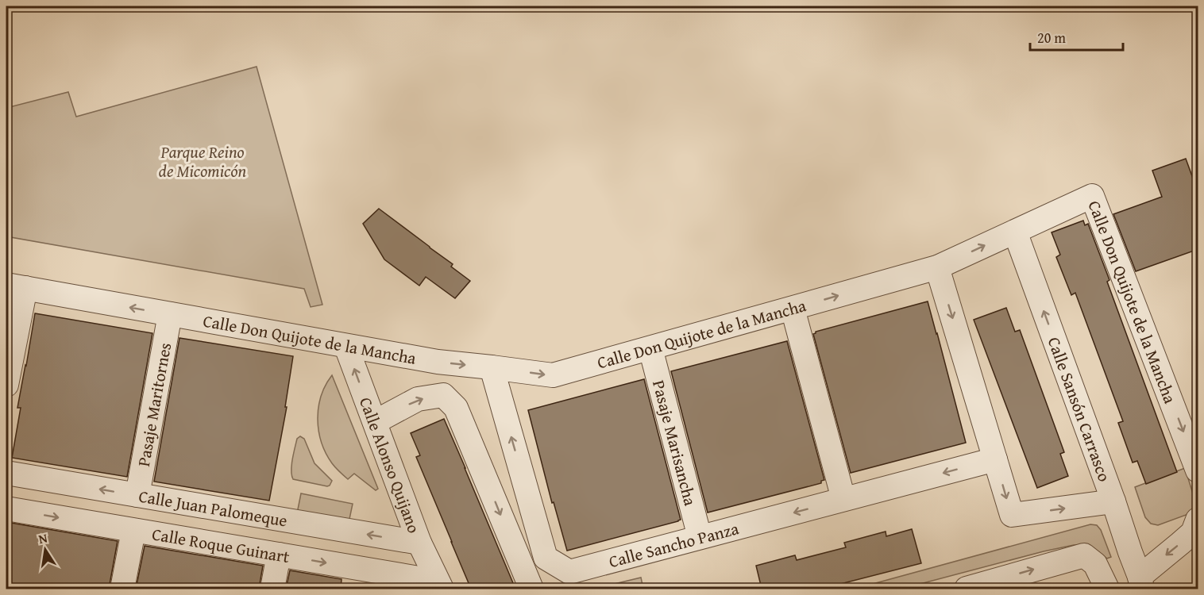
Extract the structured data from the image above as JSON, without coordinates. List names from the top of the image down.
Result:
{
  "streets": {
    "street": [
      "Calle Don Quijote de la Mancha",
      "Pasaje Maritornes",
      "Calle Sansón Carrasco",
      "Pasaje Marisancha",
      "Calle Alonso Quijano",
      "Calle Juan Palomeque",
      "Calle Sancho Panza",
      "Calle Roque Guinart"
    ]
  },
  "crossings": [
    ["Calle Don Quijote de la Mancha", "Pasaje Maritornes"],
    ["Calle Don Quijote de la Mancha", "Calle Sansón Carrasco"],
    ["Calle Don Quijote de la Mancha", "Pasaje Marisancha"],
    ["Calle Don Quijote de la Mancha", "Calle Alonso Quijano"],
    ["Calle Don Quijote de la Mancha", "Calle Sancho Panza"],
    ["Pasaje Maritornes", "Calle Juan Palomeque"],
    ["Pasaje Marisancha", "Calle Sancho Panza"],
    ["Calle Alonso Quijano", "Calle Juan Palomeque"],
    ["Calle Alonso Quijano", "Calle Roque Guinart"]
  ],
  "one_way": ["Calle Juan Palomeque", "Calle Roque Guinart"],
  "parks": ["Parque Reino de Micomicón"],
  "scale_bar": "20 m",
  "north": "top"
}
